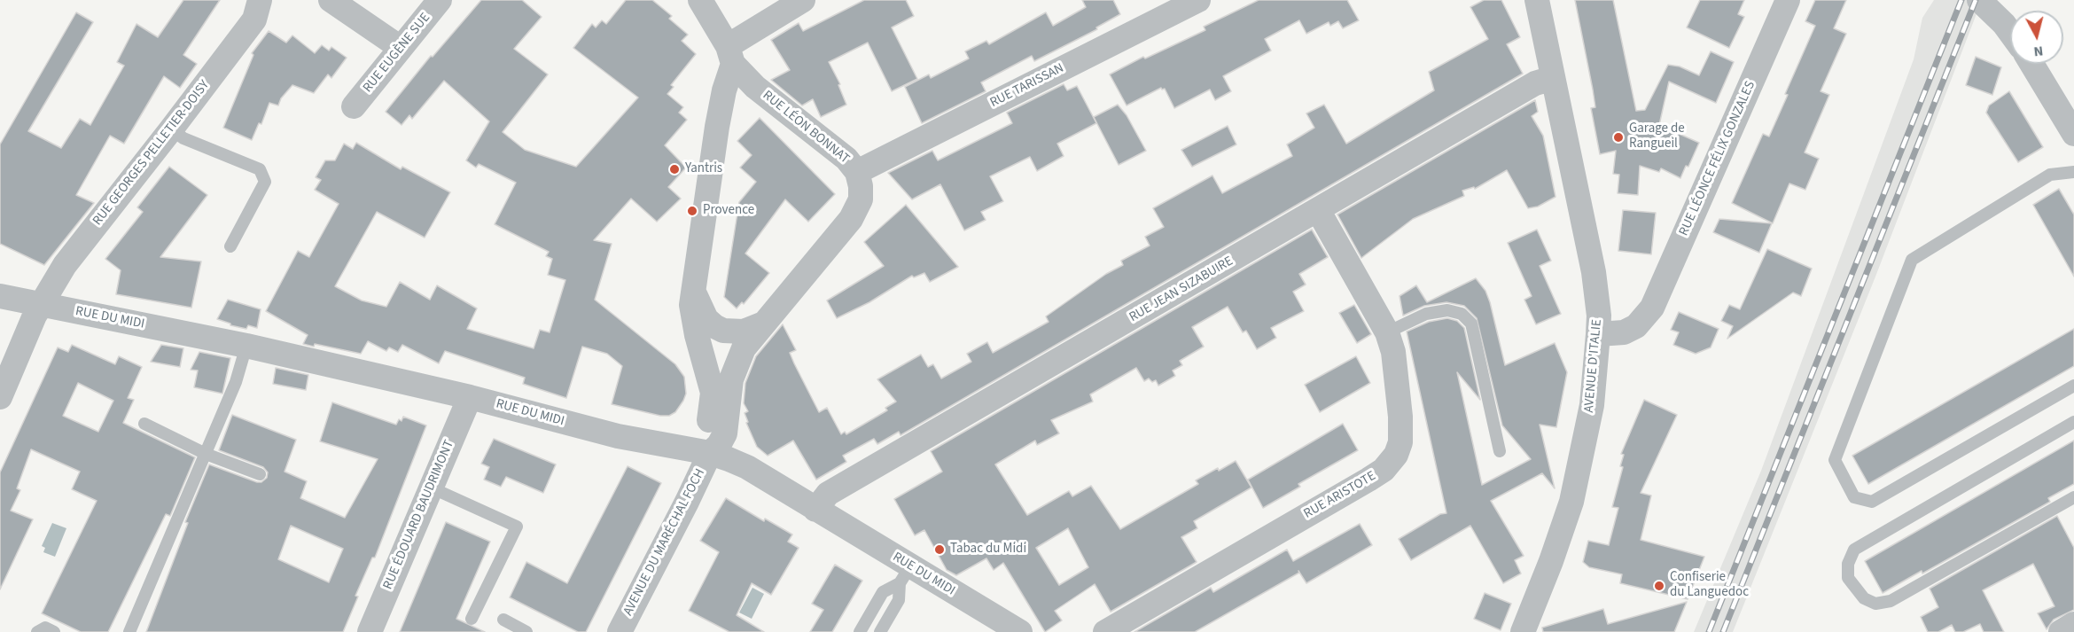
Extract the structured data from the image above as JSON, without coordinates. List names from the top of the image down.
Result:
{
  "streets": {
    "street": [
      "RUE EUGÈNE SUE",
      "RUE TARISSAN",
      "RUE LÉON BONNAT",
      "RUE GEORGES PELLETIER-DOISY",
      "RUE LÉONCE FÉLIX GONZALES",
      "RUE JEAN SIZABUIRE",
      "RUE DU MIDI",
      "AVENUE D'ITALIE",
      "RUE ARISTOTE",
      "RUE ÉDOUARD BAUDRIMONT",
      "AVENUE DU MARÉCHAL FOCH"
    ]
  },
  "crossings": [
    ["RUE TARISSAN", "RUE LÉON BONNAT"],
    ["RUE LÉON BONNAT", "RUE DU MIDI"],
    ["RUE LÉON BONNAT", "AVENUE DU MARÉCHAL FOCH"],
    ["RUE GEORGES PELLETIER-DOISY", "RUE DU MIDI"],
    ["RUE LÉONCE FÉLIX GONZALES", "AVENUE D'ITALIE"],
    ["RUE JEAN SIZABUIRE", "RUE DU MIDI"],
    ["RUE JEAN SIZABUIRE", "AVENUE D'ITALIE"],
    ["RUE JEAN SIZABUIRE", "RUE ARISTOTE"],
    ["RUE DU MIDI", "RUE ÉDOUARD BAUDRIMONT"],
    ["RUE DU MIDI", "AVENUE DU MARÉCHAL FOCH"]
  ],
  "places": [
    "Garage de Rangueil",
    "Yantris",
    "Provence",
    "Tabac du Midi",
    "Confiserie du Languedoc"
  ],
  "north": "bottom"
}
